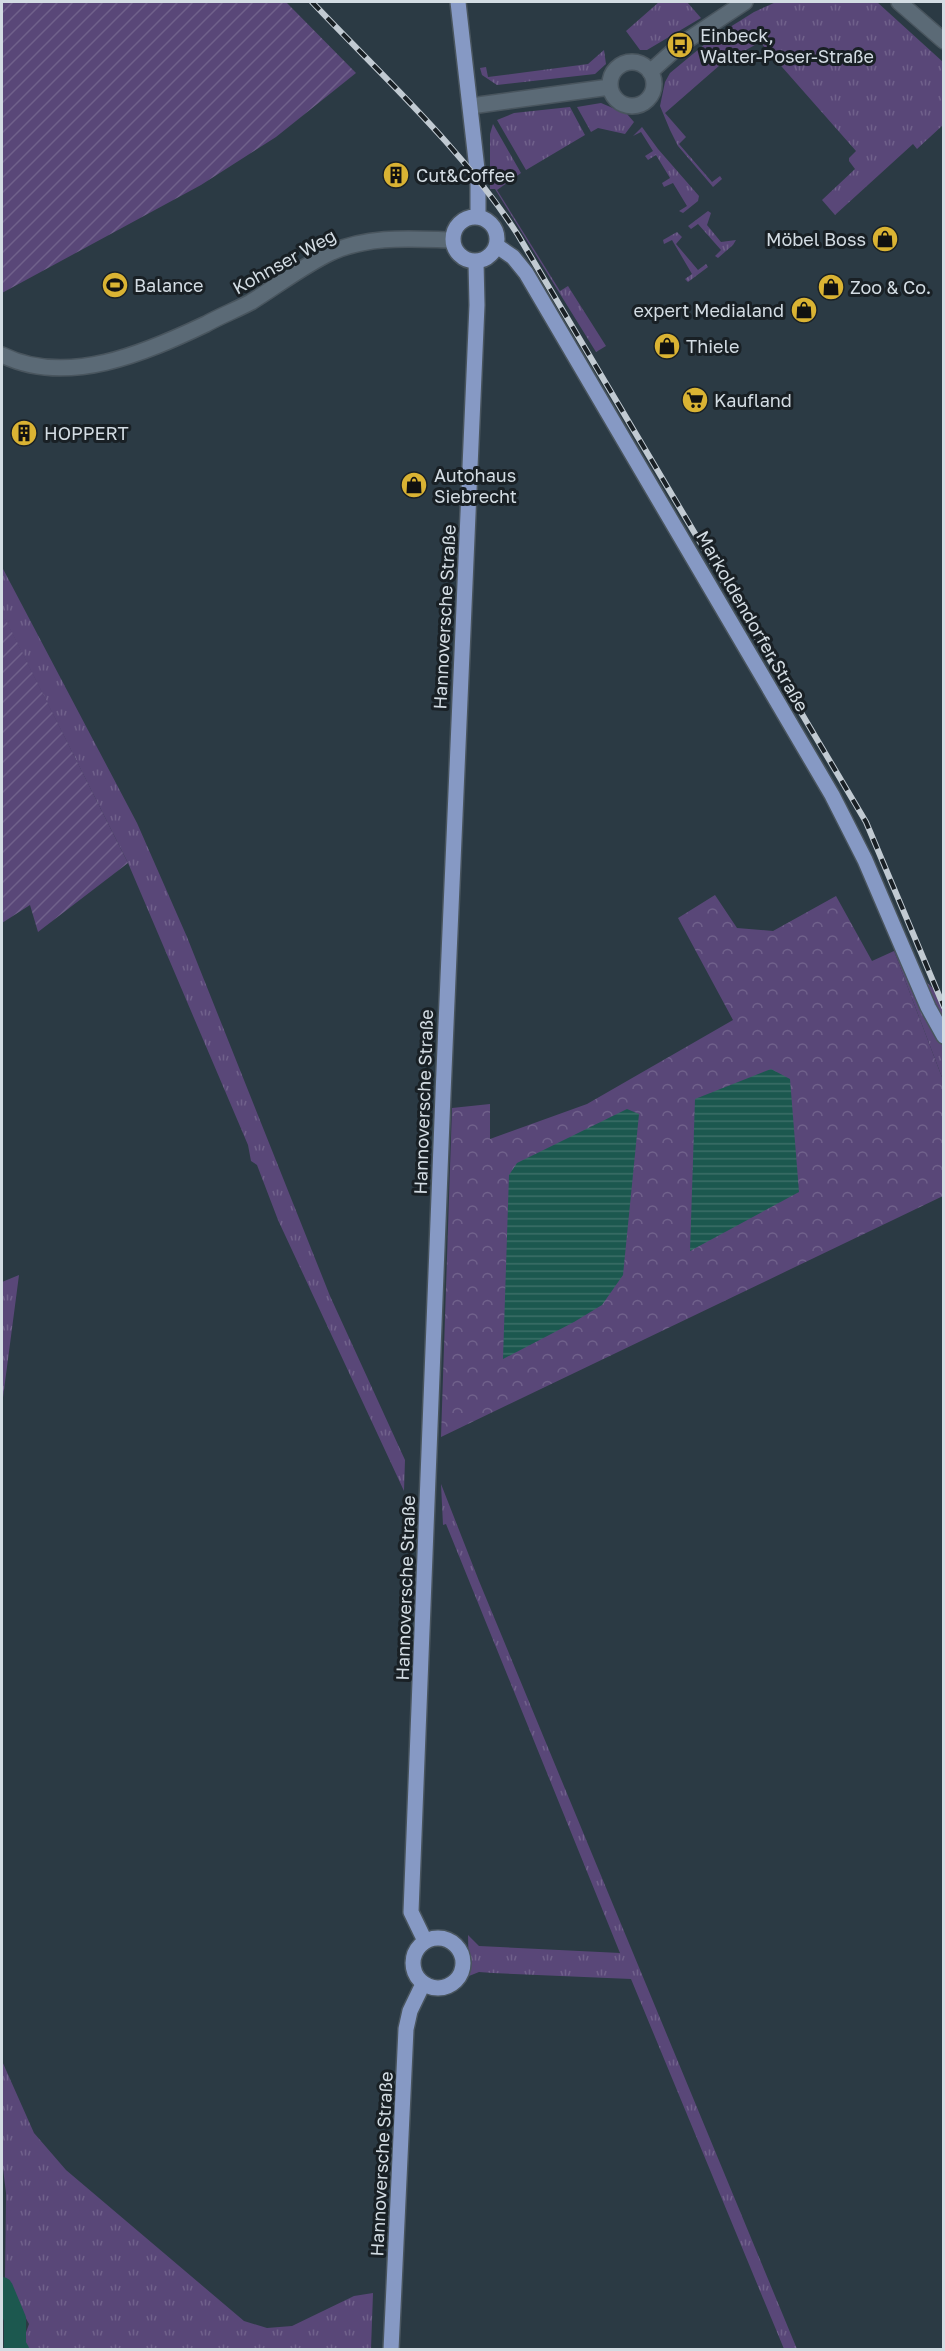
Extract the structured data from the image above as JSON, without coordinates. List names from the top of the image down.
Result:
{
  "streets": {
    "main road": ["Hannoversche Straße", "Markoldendorfer Straße"],
    "street": ["Kohnser Weg"]
  },
  "crossings": [
    ["Kohnser Weg", "Hannoversche Straße"],
    ["Kohnser Weg", "Markoldendorfer Straße"],
    ["Hannoversche Straße", "Markoldendorfer Straße"]
  ],
  "places": {
    "bus stop": ["Einbeck, Walter-Poser-Straße"],
    "building": ["Cut&Coffee", "HOPPERT"],
    "shop": [
      "Möbel Boss",
      "Zoo & Co.",
      "expert Medialand",
      "Thiele",
      "Autohaus Siebrecht"
    ],
    "sports": ["Balance"],
    "supermarket": ["Kaufland"]
  }
}
